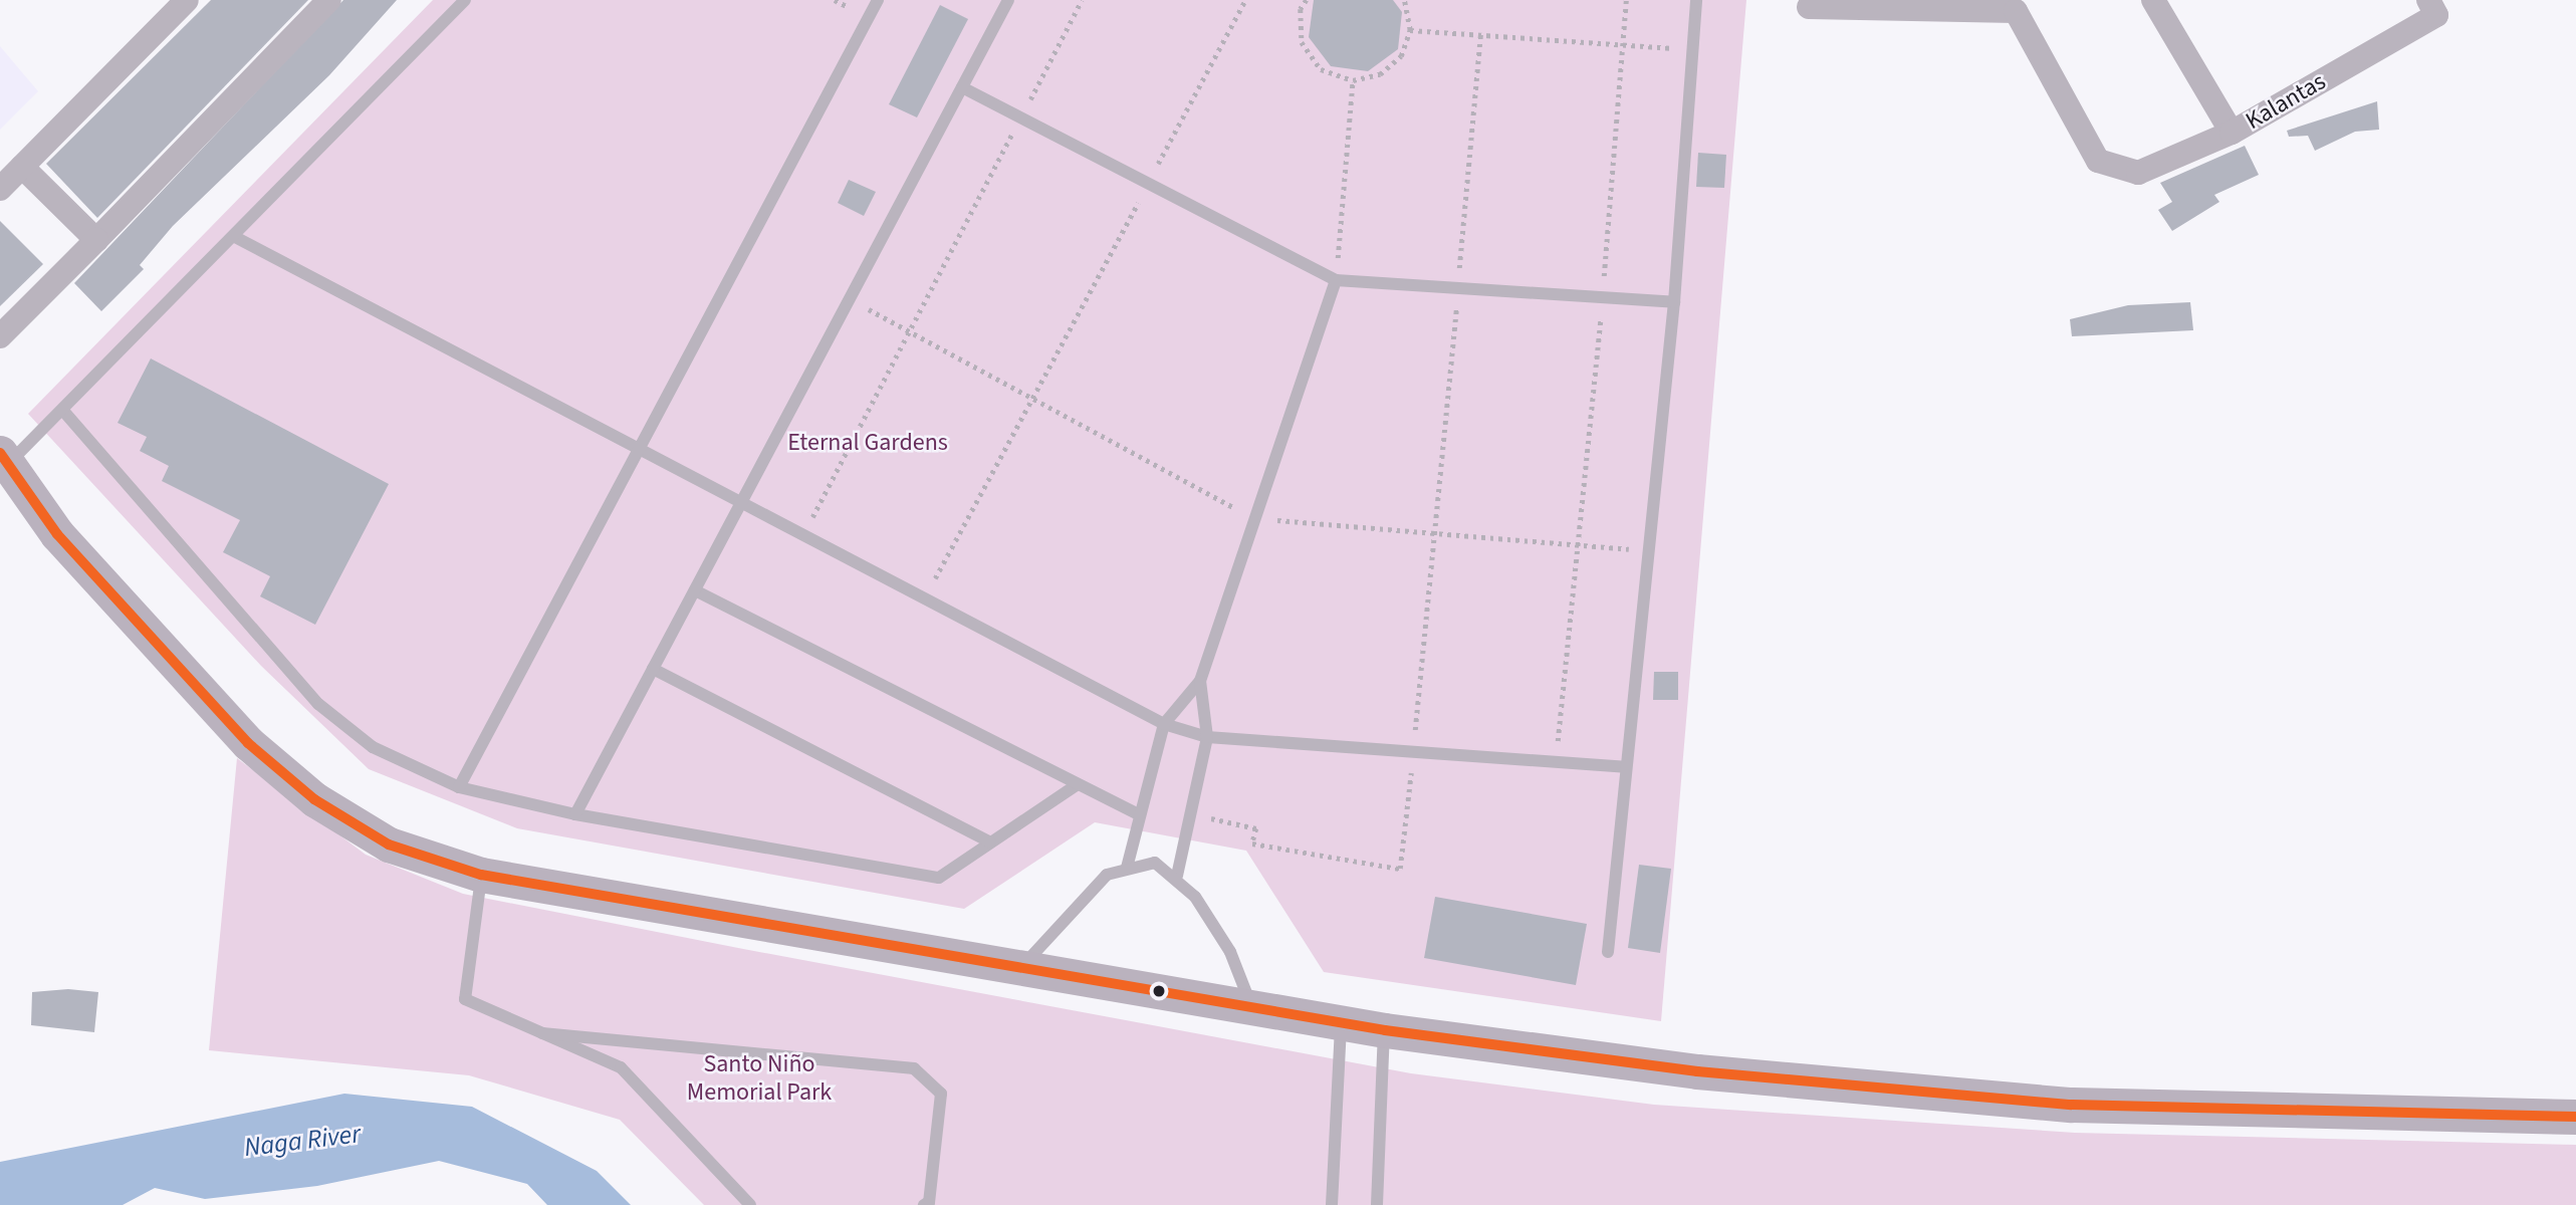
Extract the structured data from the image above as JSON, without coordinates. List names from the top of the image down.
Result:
{
  "streets": {
    "street": ["Kalantas"]
  },
  "water": ["Naga River"],
  "parks": ["Eternal Gardens", "Santo Niño Memorial Park"]
}
